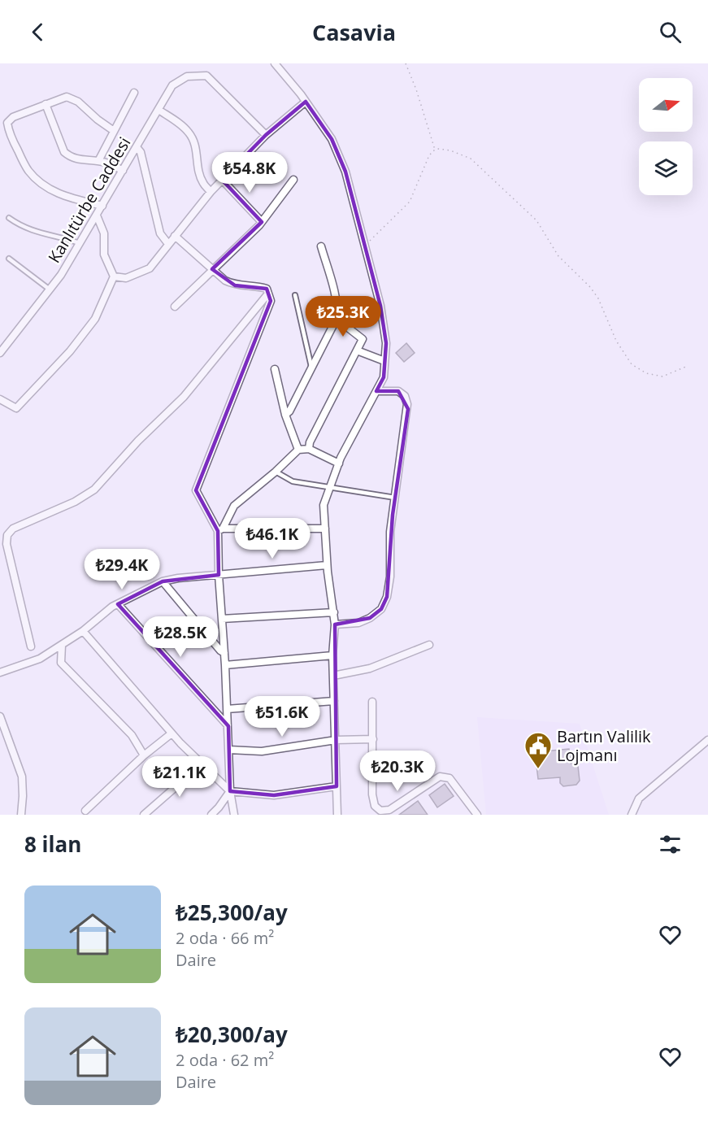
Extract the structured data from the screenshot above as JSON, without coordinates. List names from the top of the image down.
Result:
{
  "streets": {
    "street": ["Kanlıtürbe Caddesi"]
  },
  "places": {
    "public building": ["Bartın Valilik Lojmanı"]
  },
  "north": "right",
  "page": {
    "header": "Casavia",
    "price": [
      "₺54.8K",
      "₺25.3K",
      "₺46.1K",
      "₺29.4K",
      "₺28.5K",
      "₺51.6K",
      "₺20.3K",
      "₺21.1K"
    ],
    "heading": "8 ilan",
    "list": [
      {
        "name": "₺25,300/ay",
        "note": "2 oda · 66 m² · Daire"
      },
      {
        "name": "₺20,300/ay",
        "note": "2 oda · 62 m² · Daire"
      }
    ]
  }
}
